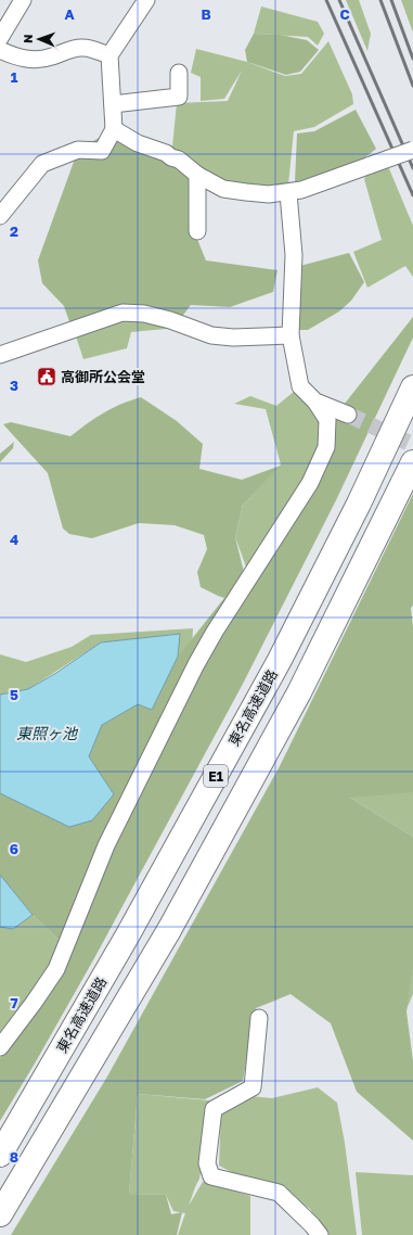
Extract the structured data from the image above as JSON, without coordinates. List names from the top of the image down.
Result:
{
  "streets": {
    "highway": ["東名高速道路", "E1"]
  },
  "water": ["東照ヶ池"],
  "places": {
    "public building": ["高御所公会堂"]
  },
  "north": "left",
  "grid": {
    "columns": ["A", "B", "C"],
    "rows": [
      "1",
      "2",
      "3",
      "4",
      "5",
      "6",
      "7",
      "8"
    ]
  }
}
